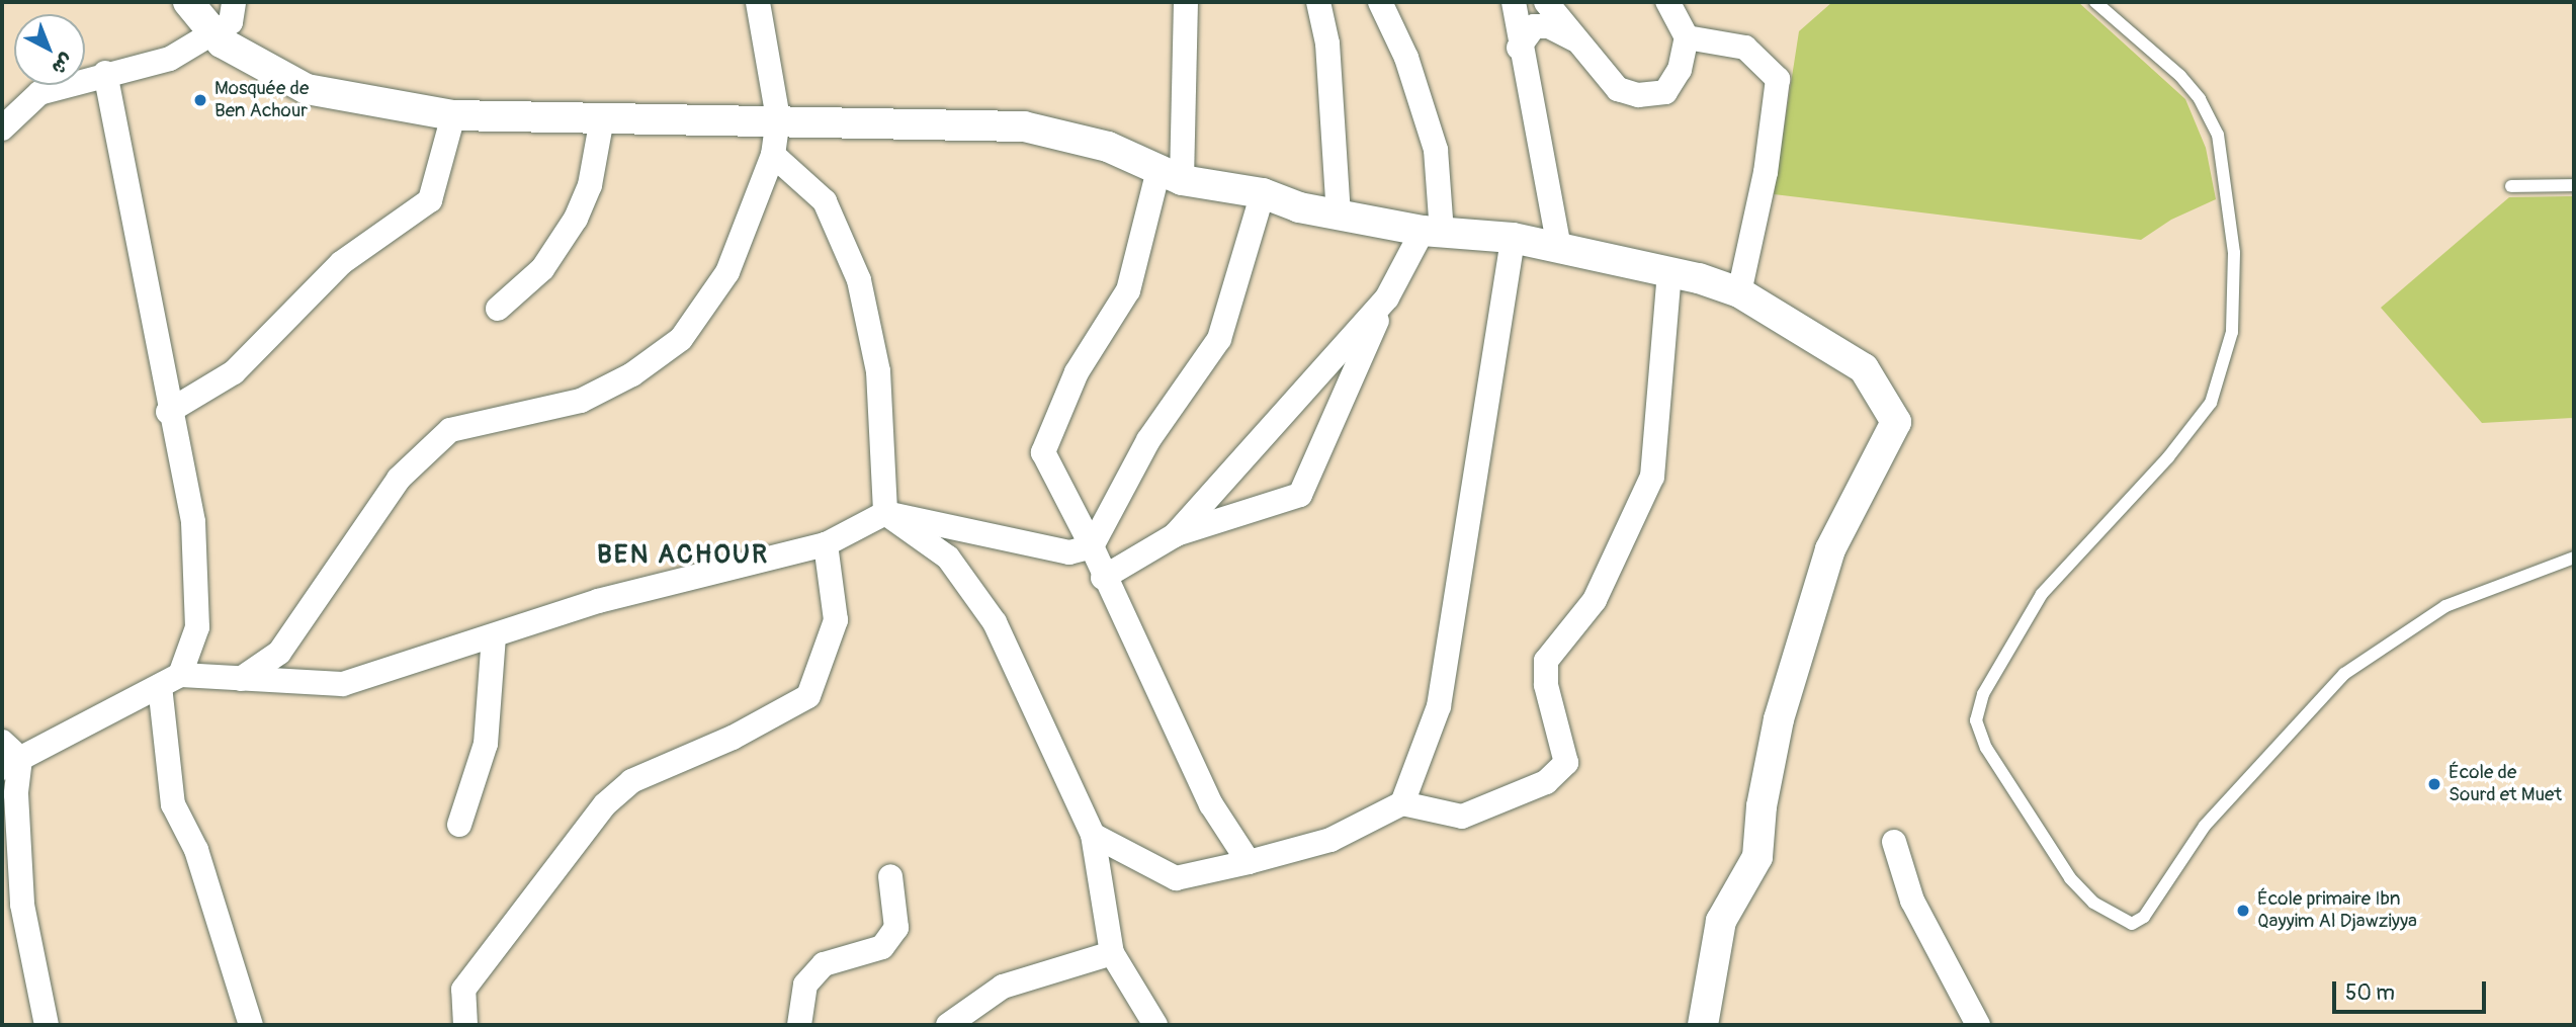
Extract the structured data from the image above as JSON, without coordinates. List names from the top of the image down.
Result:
{
  "districts": ["BEN ACHOUR"],
  "places": ["Mosquée de Ben Achour", "École de Sourd et Muet", "École primaire Ibn Qayyim Al Djawziyya"],
  "scale_bar": "50 m",
  "north": "bottom right"
}
